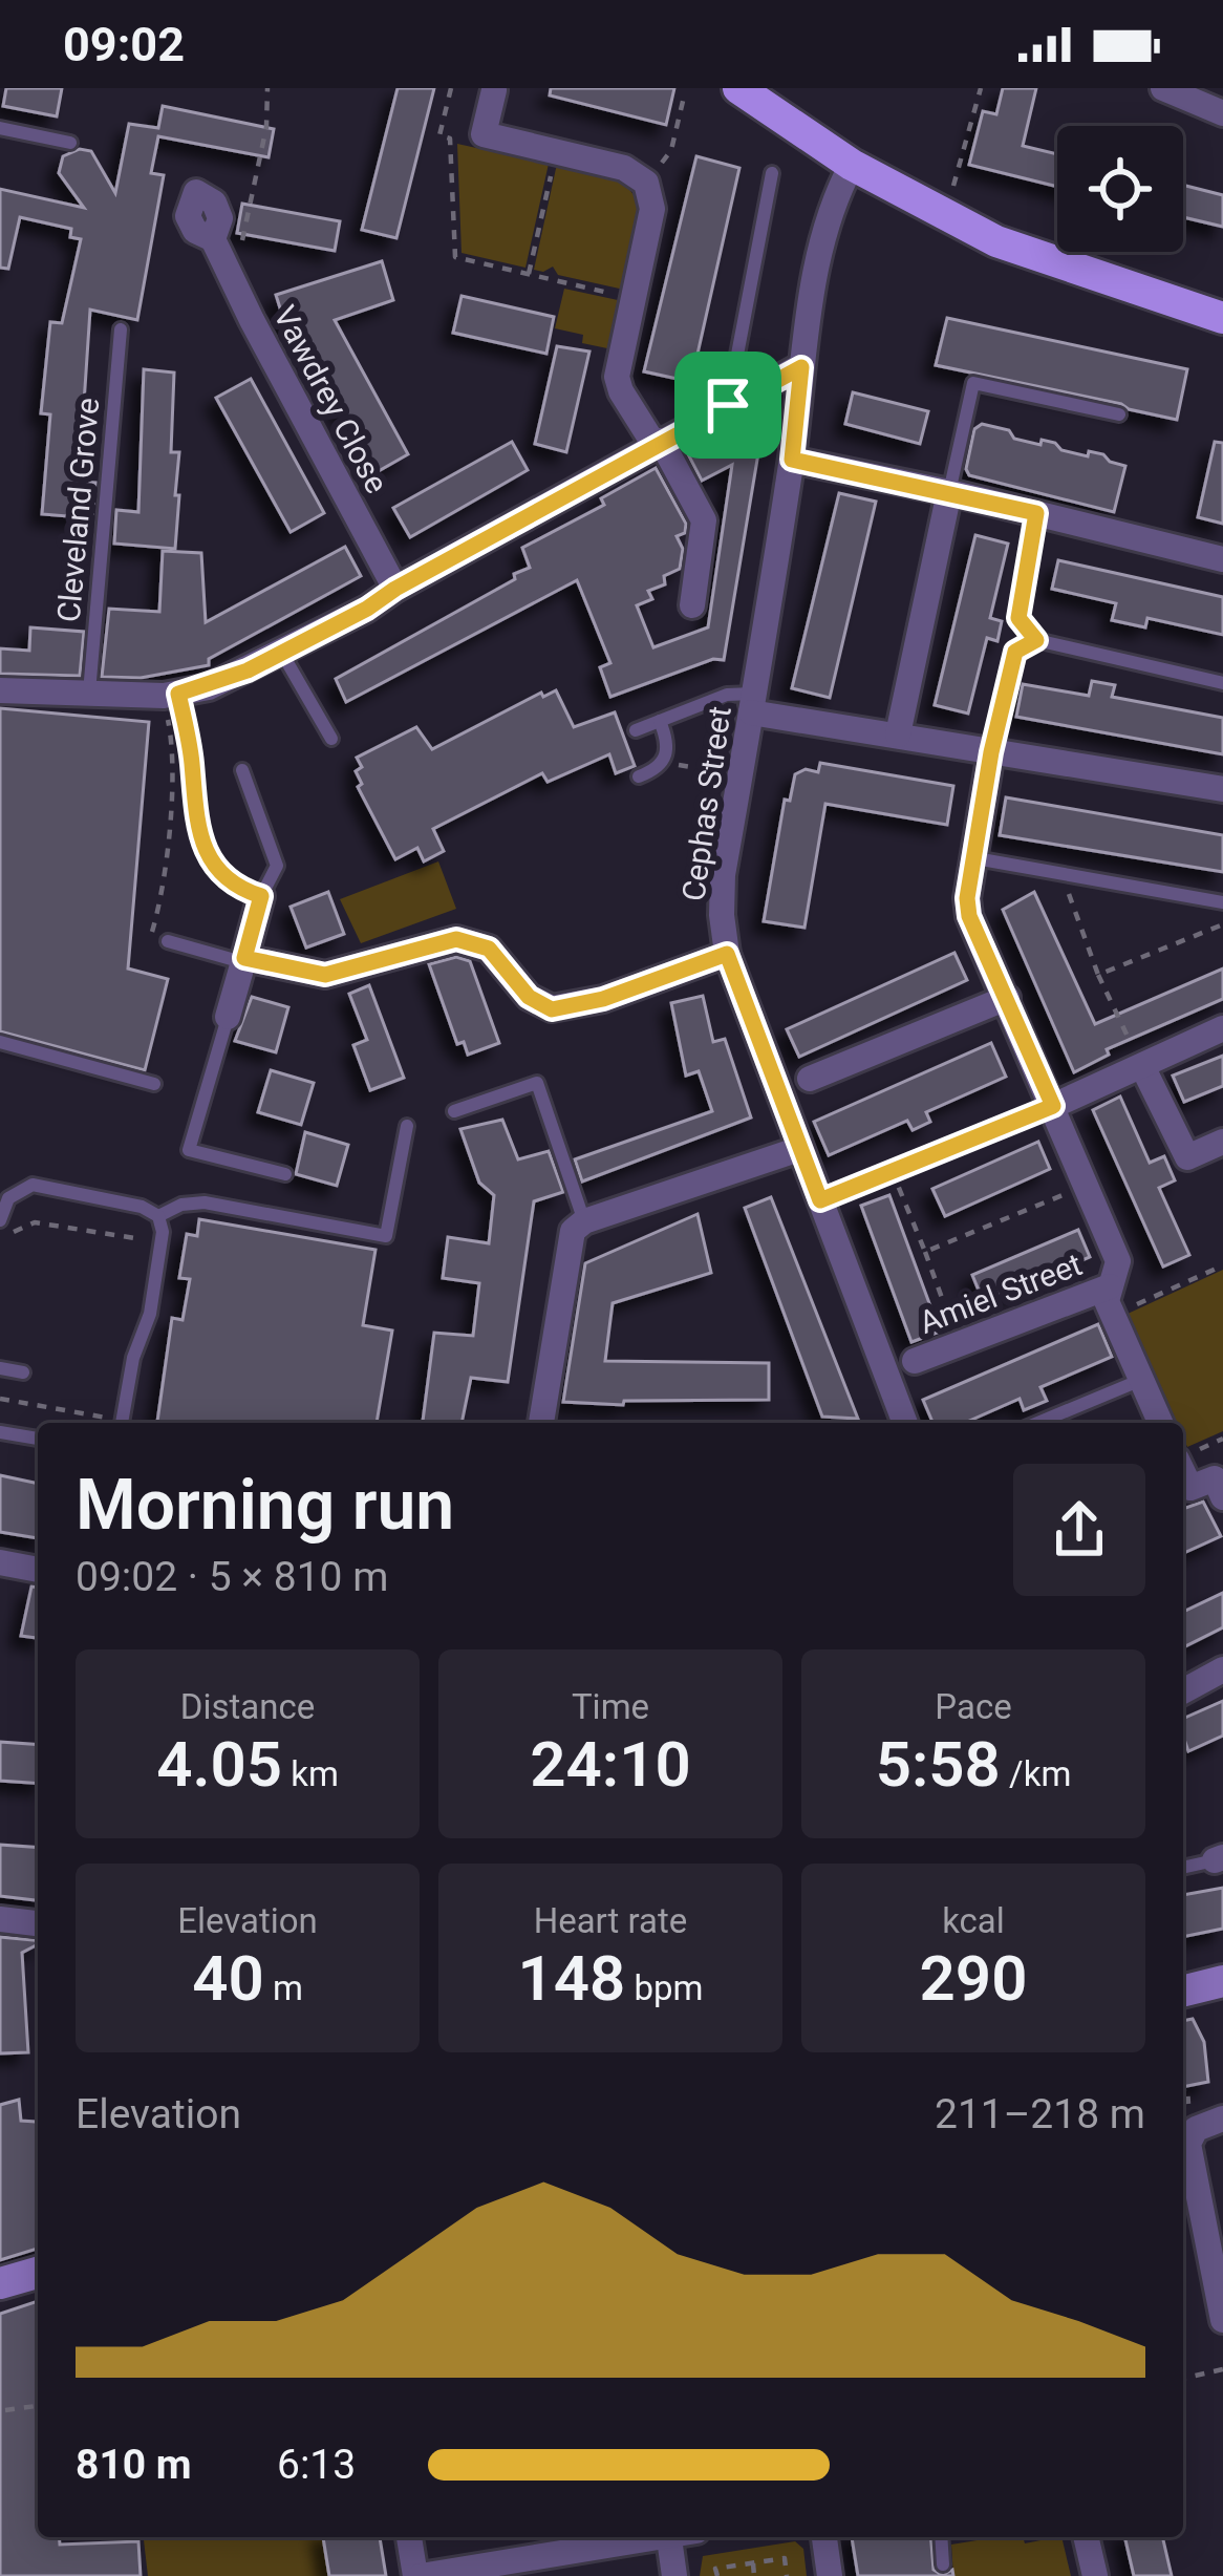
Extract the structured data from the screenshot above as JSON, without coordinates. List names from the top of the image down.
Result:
{
  "streets": {
    "street": ["Vawdrey Close", "Cephas Street", "Amiel Street"],
    "lane": ["Cleveland Grove"]
  },
  "page": {
    "status": "09:02",
    "heading": ["Morning run", "09:02 · 5 × 810 m"],
    "stats": [
      ["Distance", "4.05 km"],
      ["Time", "24:10"],
      ["Pace", "5:58 /km"],
      ["Elevation", "40 m"],
      ["Heart rate", "148 bpm"],
      ["kcal", "290"]
    ],
    "chart": ["Elevation", "211–218 m"],
    "list": [
      {
        "name": "810 m",
        "note": "6:13"
      }
    ]
  }
}
